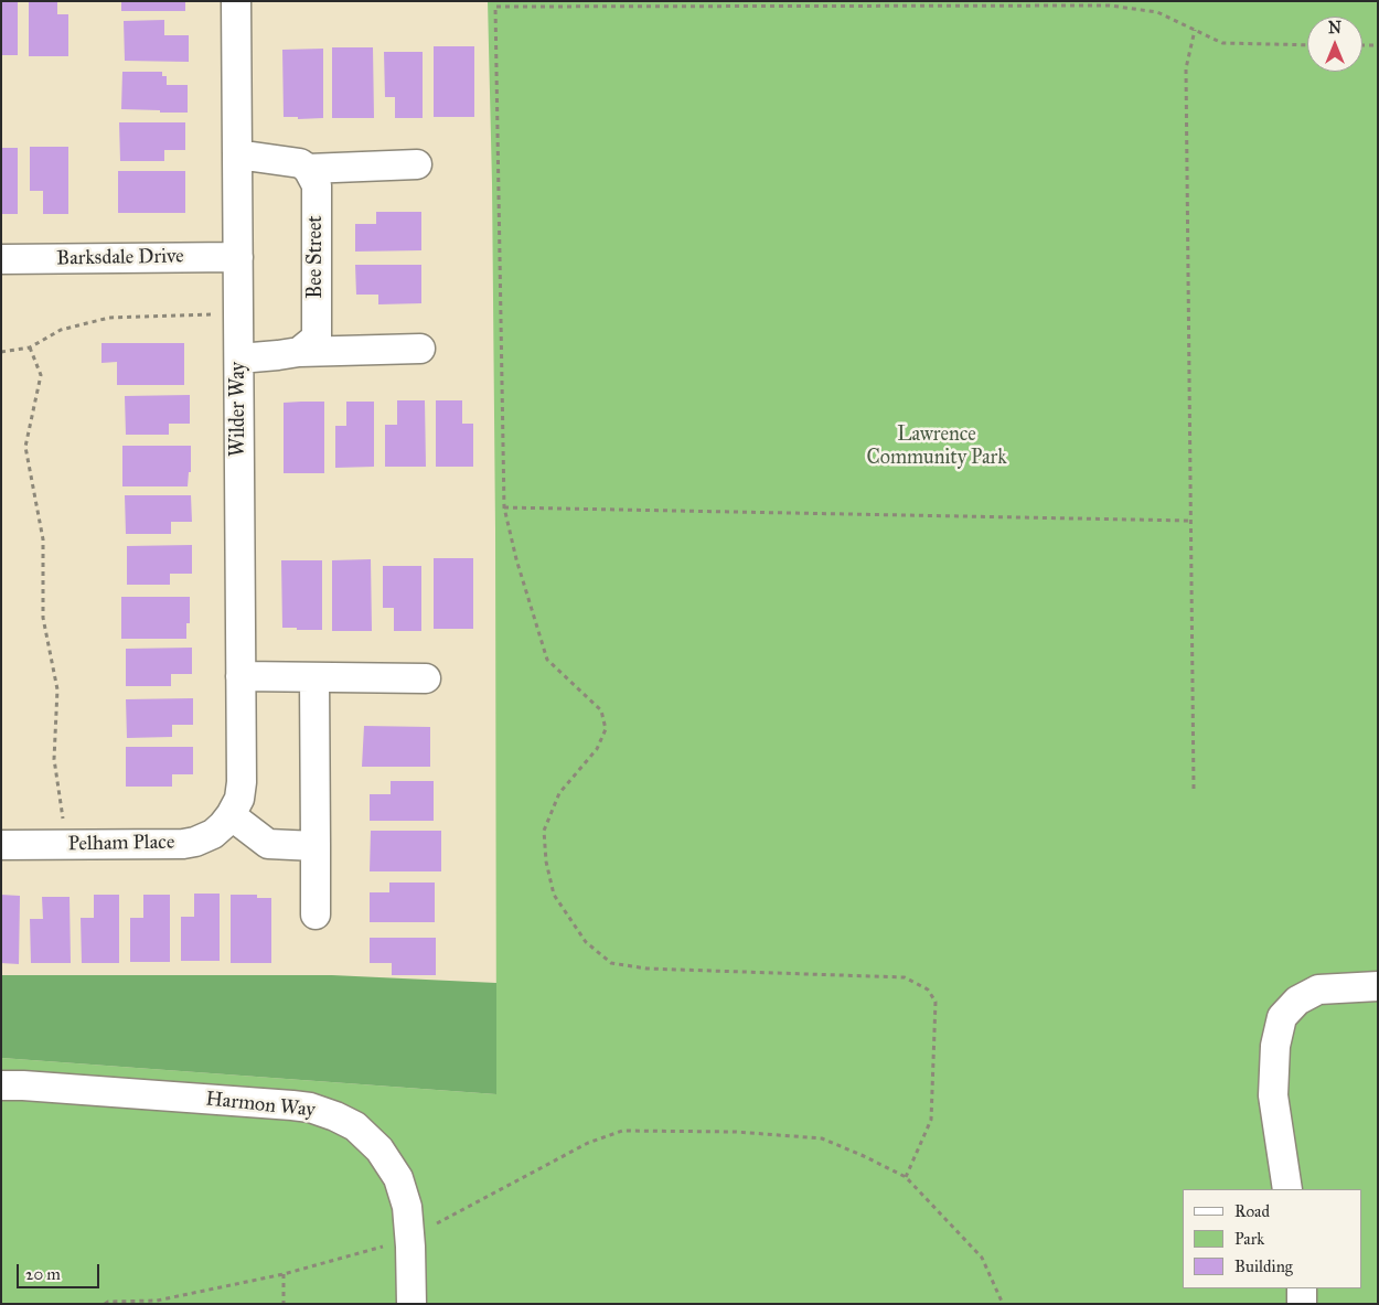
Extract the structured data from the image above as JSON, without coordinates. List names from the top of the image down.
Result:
{
  "streets": {
    "street": [
      "Bee Street",
      "Barksdale Drive",
      "Wilder Way",
      "Pelham Place",
      "Harmon Way"
    ]
  },
  "crossings": [
    ["Barksdale Drive", "Wilder Way"],
    ["Wilder Way", "Pelham Place"]
  ],
  "parks": ["Lawrence Community Park"],
  "legend": ["Road", "Park", "Building"],
  "scale_bar": "20 m",
  "north": "top"
}
